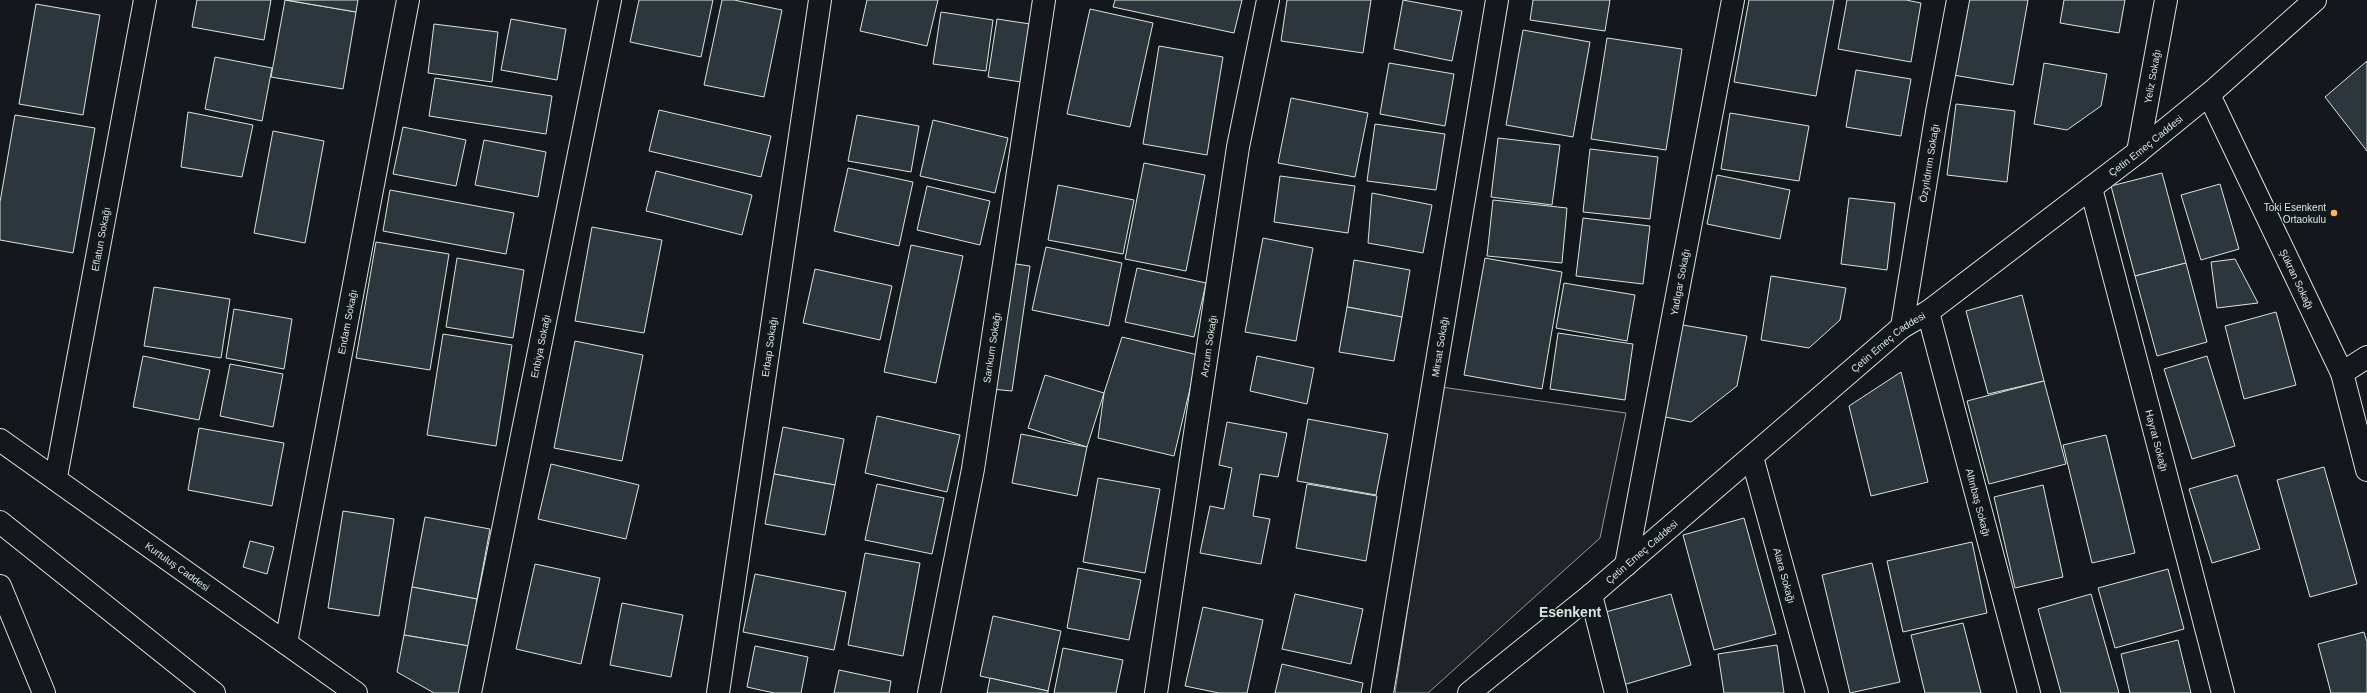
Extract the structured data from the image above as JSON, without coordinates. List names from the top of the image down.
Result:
{
  "streets": {
    "street": [
      "Yeliz Sokağı",
      "Çetin Emeç Caddesi",
      "Özyıldırım Sokağı",
      "Eflatun Sokağı",
      "Şükran Sokağı",
      "Yadigar Sokağı",
      "Endam Sokağı",
      "Enbiya Sokağı",
      "Erbap Sokağı",
      "Arzum Sokağı",
      "Mirsat Sokağı",
      "Sarıkum Sokağı",
      "Hayrat Sokağı",
      "Altınbaş Sokağı",
      "Kurtuluş Caddesi",
      "Alara Sokağı"
    ]
  },
  "crossings": [
    ["Yeliz Sokağı", "Çetin Emeç Caddesi"],
    ["Çetin Emeç Caddesi", "Özyıldırım Sokağı"],
    ["Çetin Emeç Caddesi", "Şükran Sokağı"],
    ["Çetin Emeç Caddesi", "Yadigar Sokağı"],
    ["Çetin Emeç Caddesi", "Hayrat Sokağı"],
    ["Çetin Emeç Caddesi", "Altınbaş Sokağı"],
    ["Çetin Emeç Caddesi", "Alara Sokağı"],
    ["Eflatun Sokağı", "Kurtuluş Caddesi"],
    ["Endam Sokağı", "Kurtuluş Caddesi"]
  ],
  "districts": ["Esenkent"],
  "places": ["Toki Esenkent Ortaokulu"]
}
